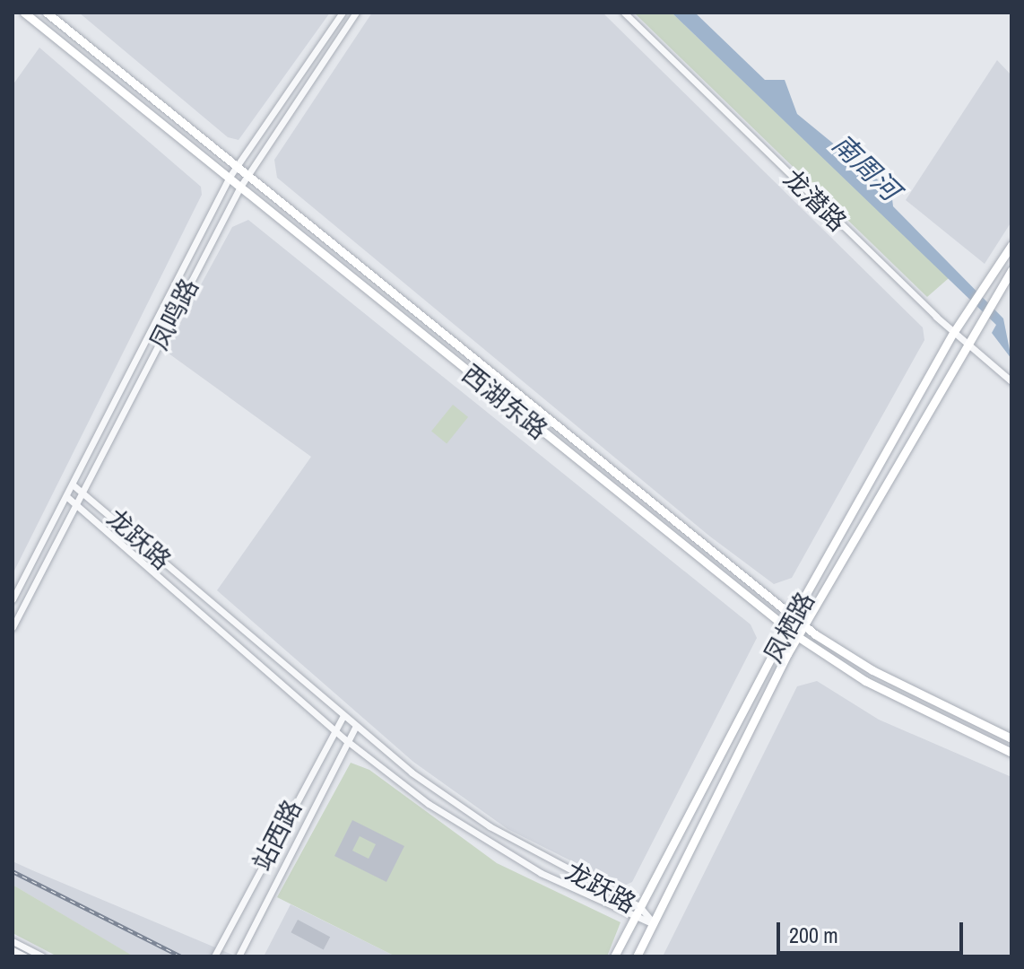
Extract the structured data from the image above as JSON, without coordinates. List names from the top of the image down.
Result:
{
  "streets": {
    "main road": ["西湖东路", "凤栖路"],
    "street": [
      "龙潜路",
      "凤鸣路",
      "龙跃路",
      "站西路"
    ]
  },
  "crossings": [
    ["龙潜路", "凤栖路"],
    ["凤鸣路", "西湖东路"],
    ["凤鸣路", "龙跃路"],
    ["西湖东路", "凤栖路"],
    ["龙跃路", "凤栖路"],
    ["龙跃路", "站西路"]
  ],
  "water": ["南周河"],
  "scale_bar": "200 m"
}
